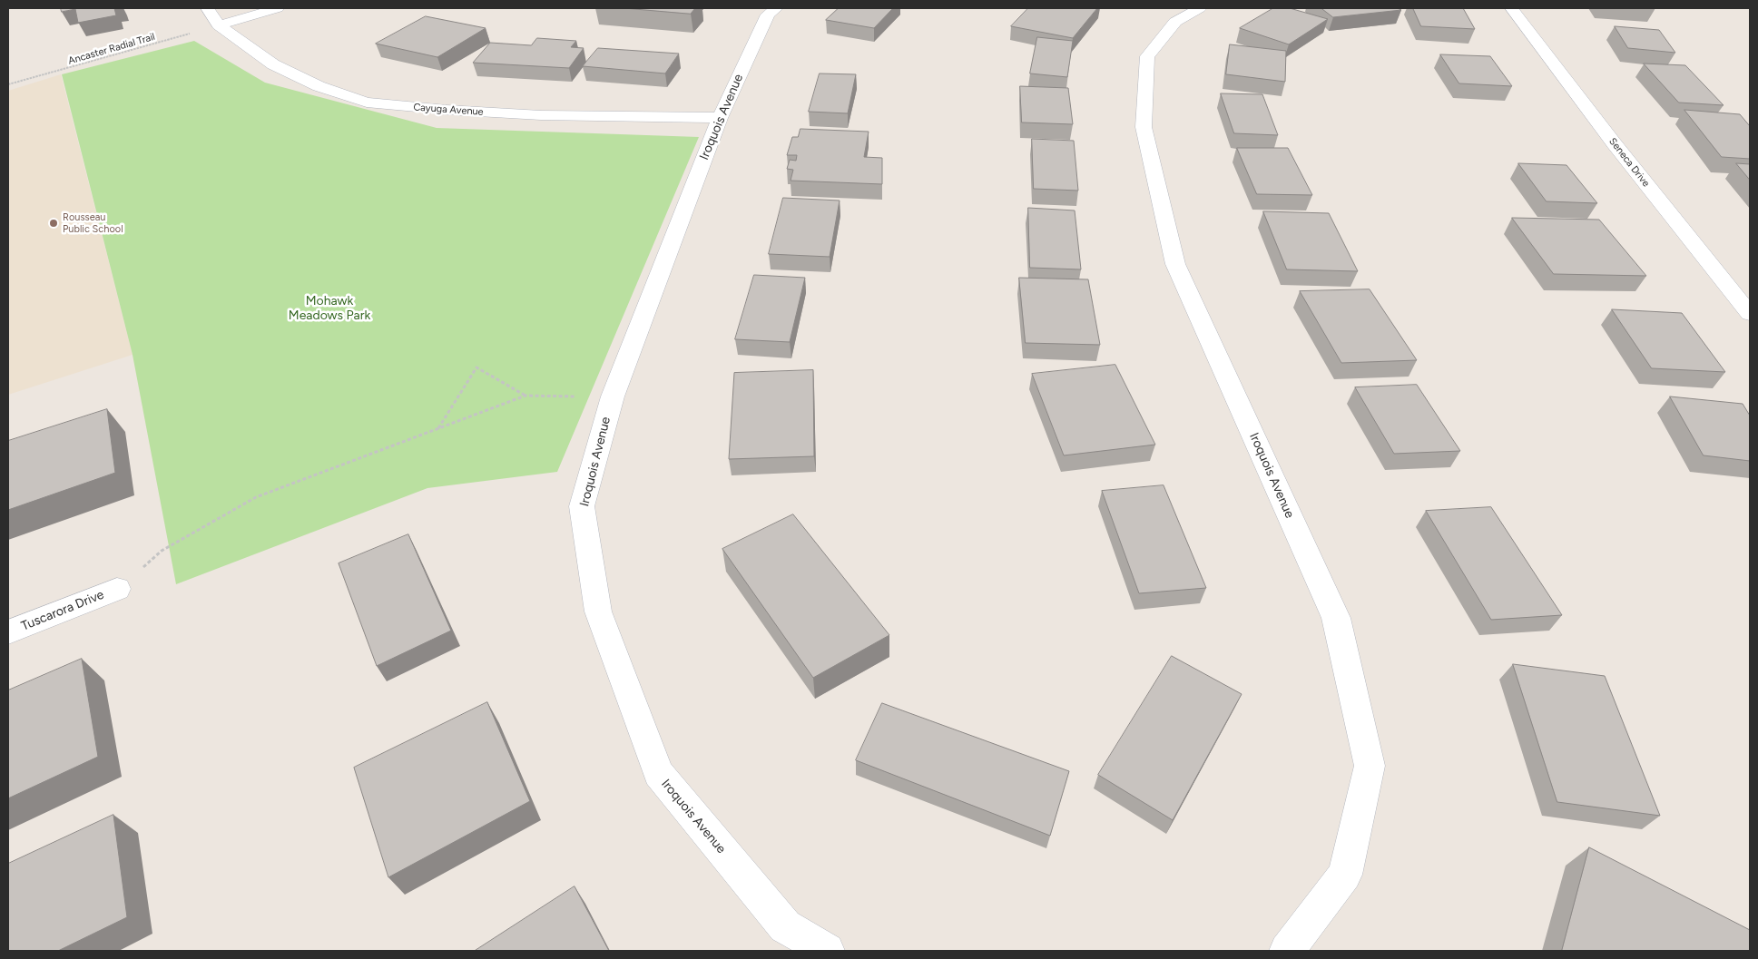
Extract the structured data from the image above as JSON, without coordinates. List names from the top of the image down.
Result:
{
  "streets": {
    "street": [
      "Cayuga Avenue",
      "Iroquois Avenue",
      "Seneca Drive",
      "Tuscarora Drive"
    ],
    "path": ["Ancaster Radial Trail"]
  },
  "crossings": [
    ["Ancaster Radial Trail", "Cayuga Avenue"],
    ["Cayuga Avenue", "Iroquois Avenue"]
  ],
  "parks": ["Mohawk Meadows Park"],
  "places": ["Rousseau Public School"]
}
